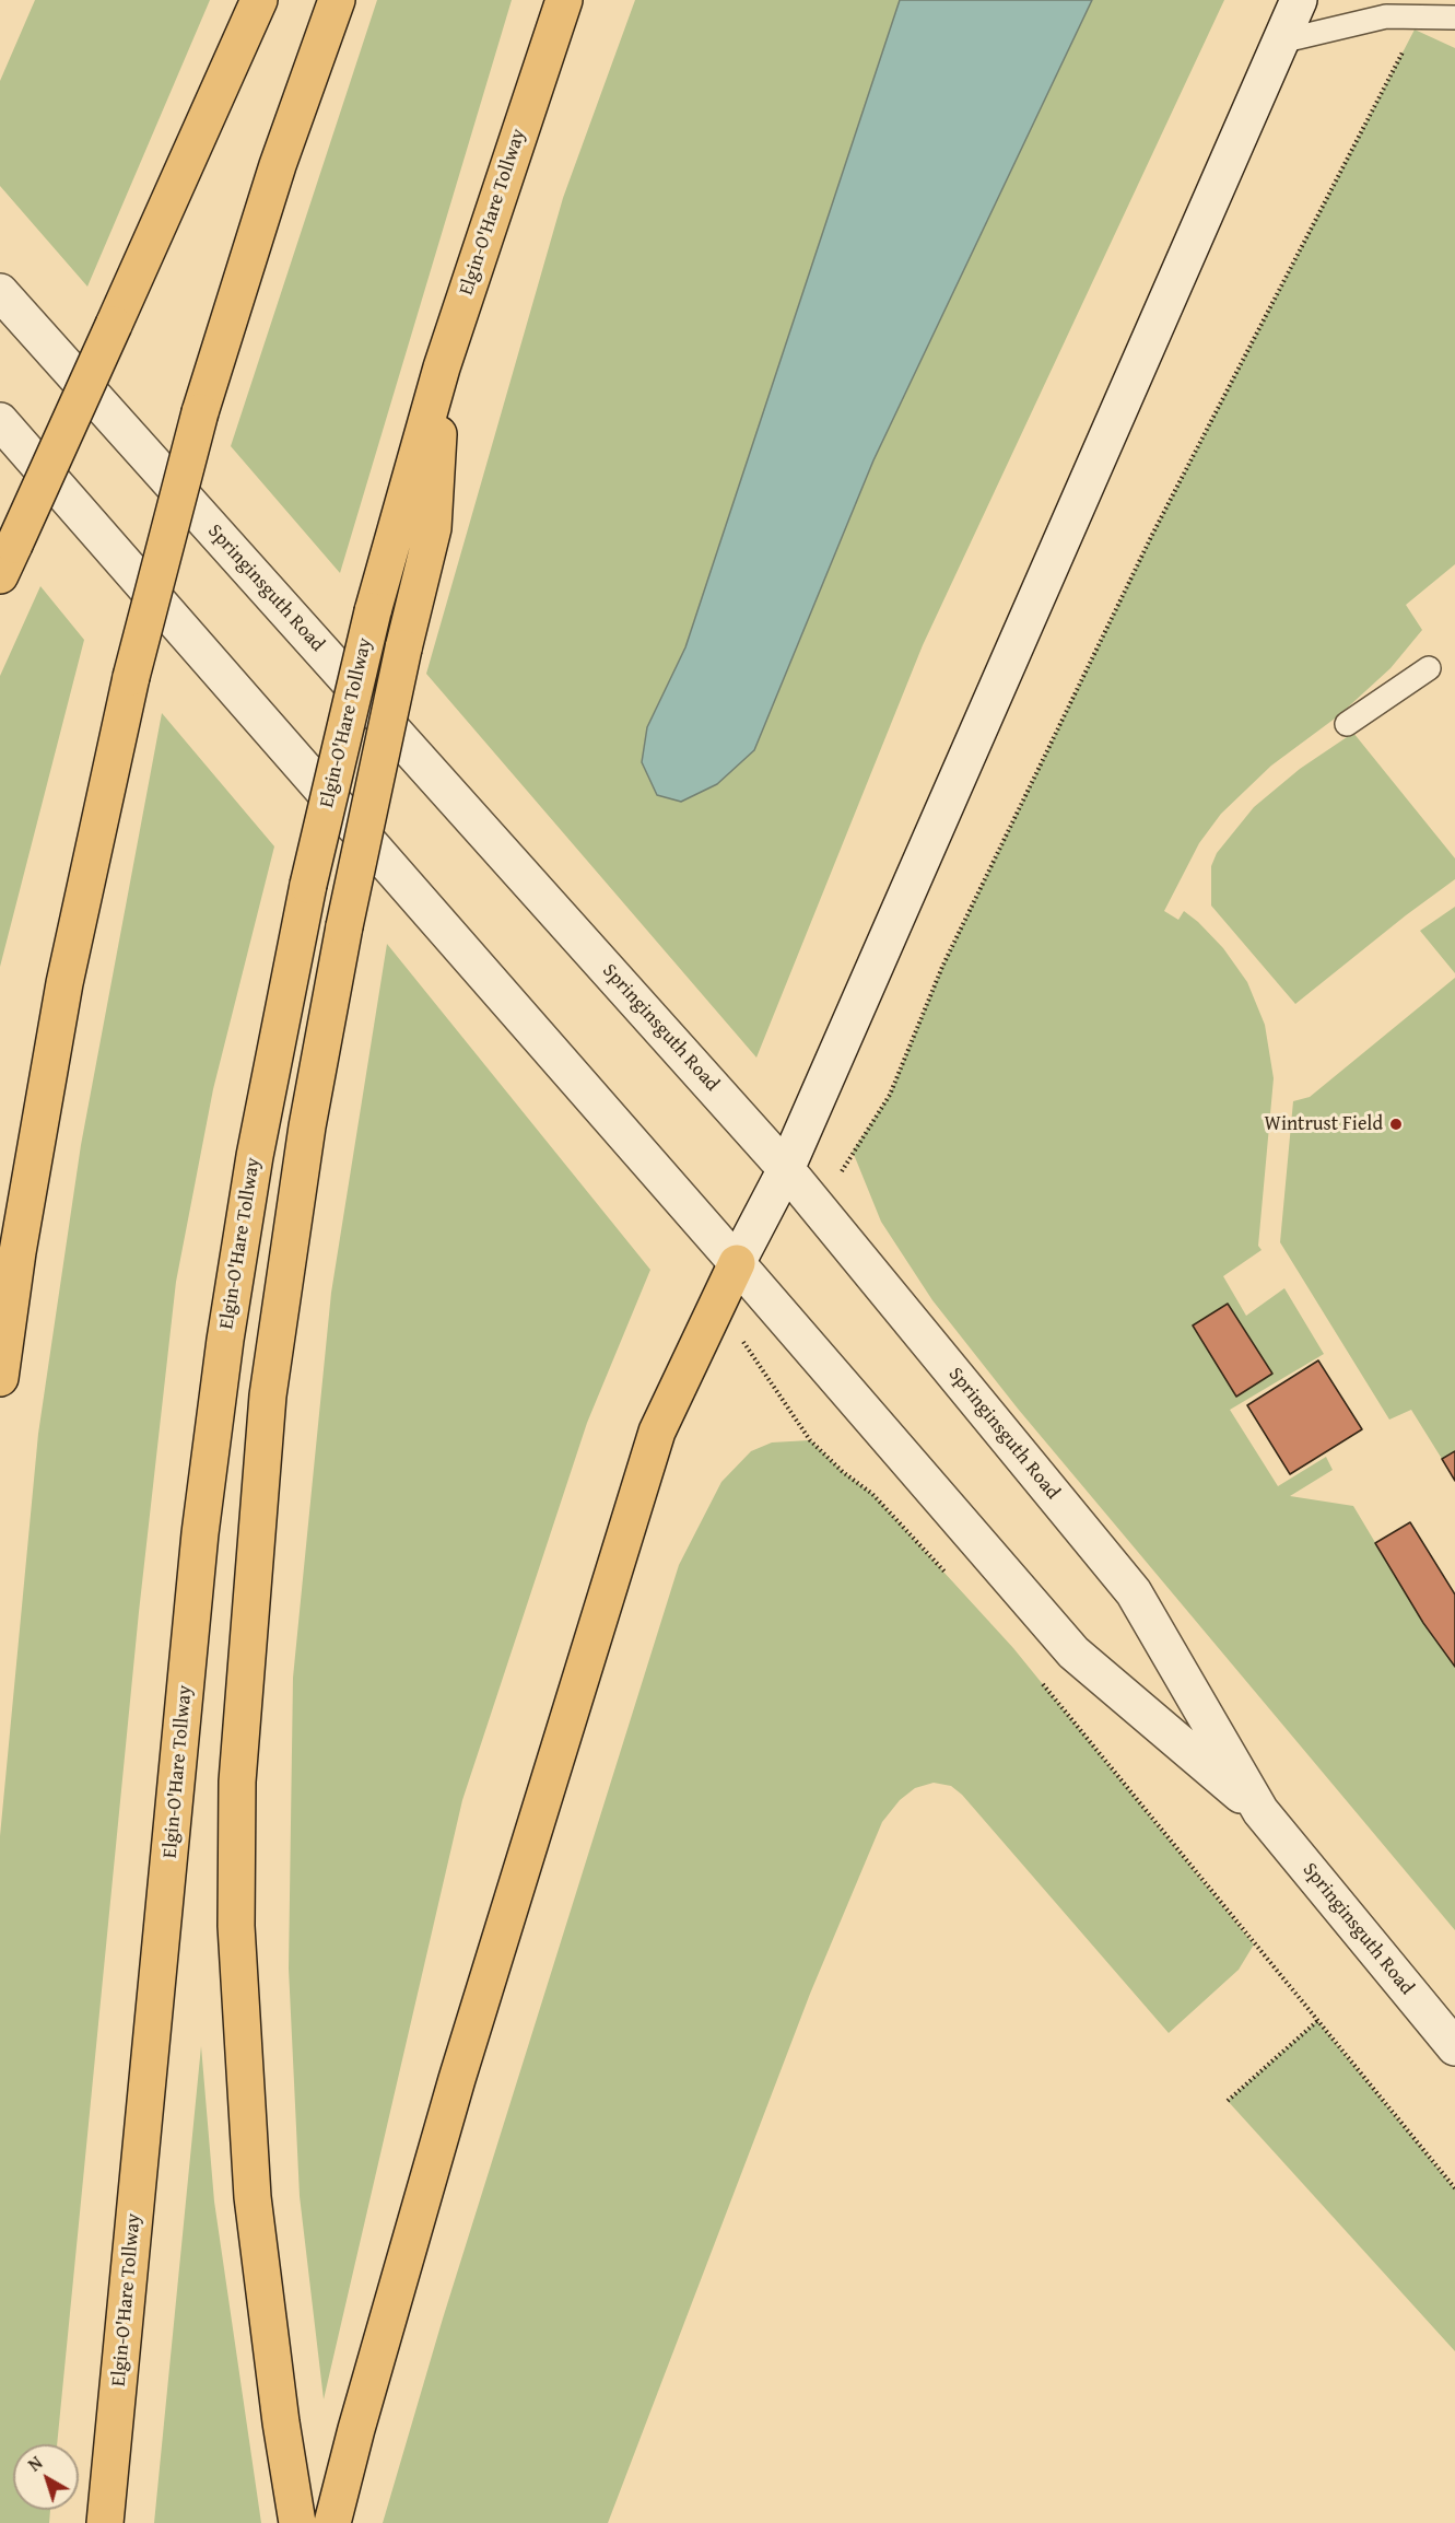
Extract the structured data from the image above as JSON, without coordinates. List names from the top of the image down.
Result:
{
  "streets": {
    "highway": ["Elgin-O'Hare Tollway"],
    "street": ["Springinsguth Road"]
  },
  "places": ["Wintrust Field"],
  "north": "top left"
}
